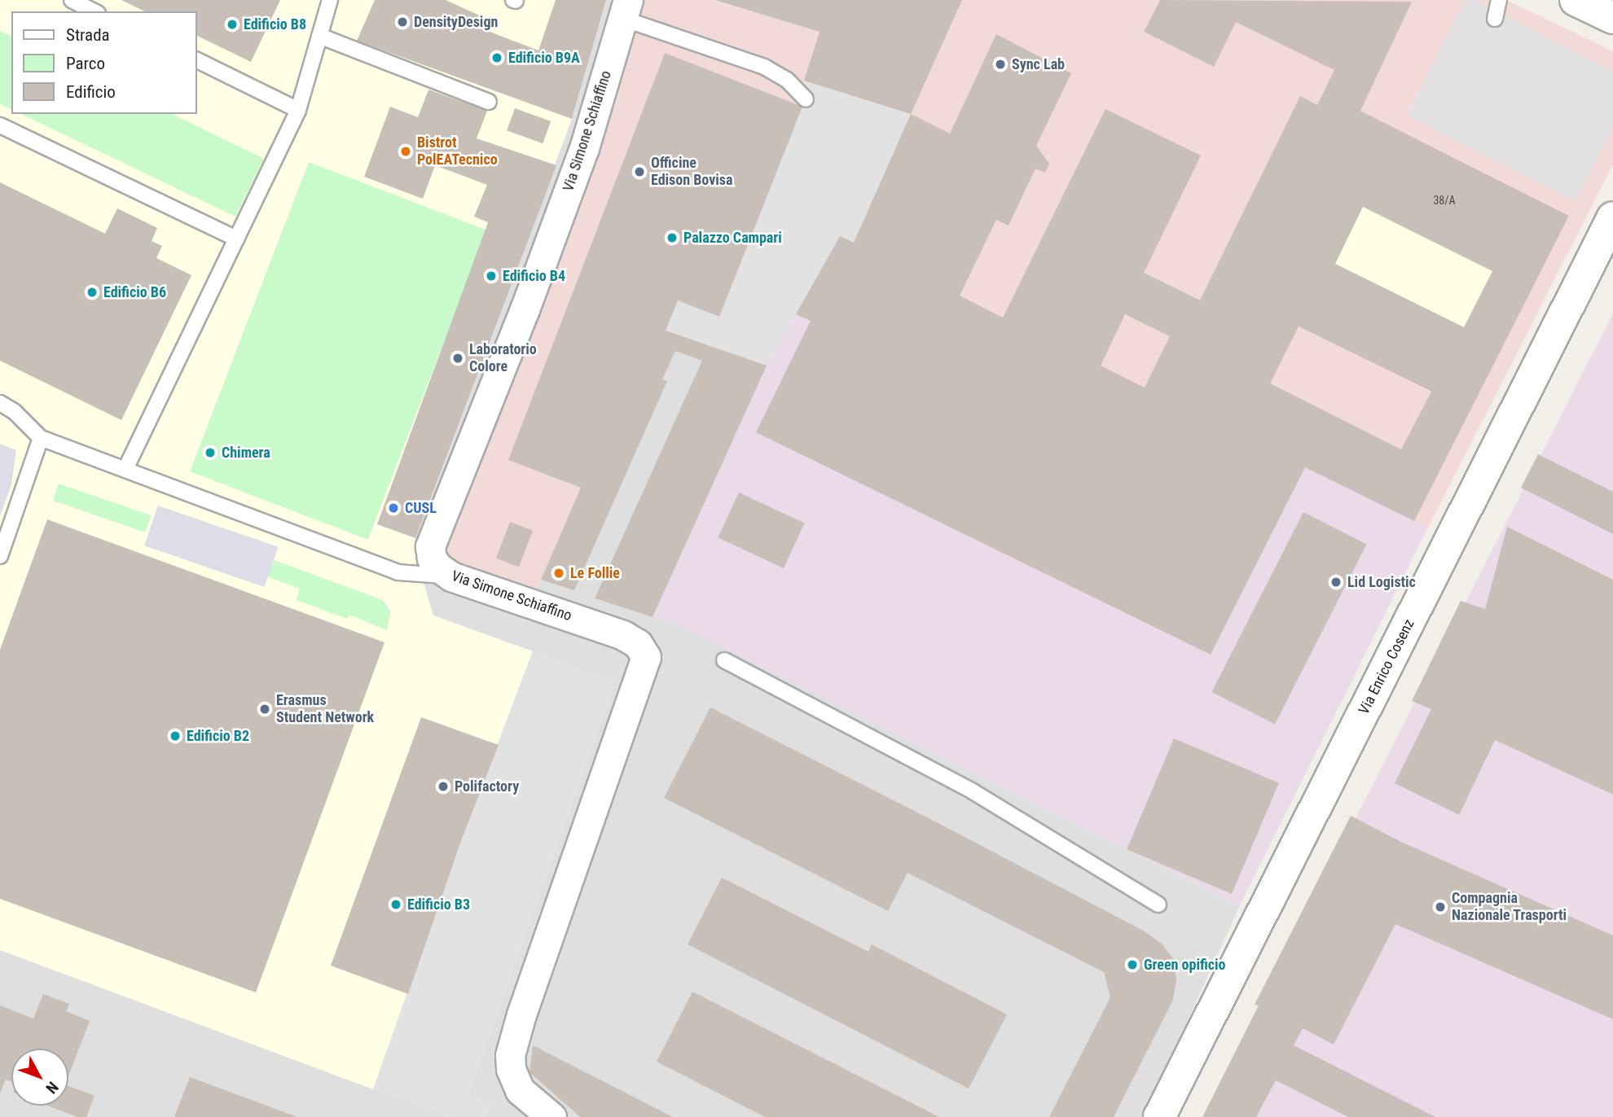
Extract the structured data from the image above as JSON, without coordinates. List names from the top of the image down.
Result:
{
  "streets": {
    "street": ["Via Simone Schiaffino", "Via Enrico Cosenz"]
  },
  "places": [
    "DensityDesign",
    "Edificio B8",
    "Edificio B9A",
    "Sync Lab",
    "Bistrot PolEATecnico",
    "Officine Edison Bovisa",
    "Palazzo Campari",
    "Edificio B4",
    "Edificio B6",
    "Laboratorio Colore",
    "Chimera",
    "CUSL",
    "Le Follie",
    "Lid Logistic",
    "Erasmus Student Network",
    "Edificio B2",
    "Polifactory",
    "Edificio B3",
    "Compagnia Nazionale Trasporti",
    "Green opificio"
  ],
  "house_numbers": ["38/A"],
  "legend": ["Strada", "Parco", "Edificio"],
  "north": "bottom right"
}
